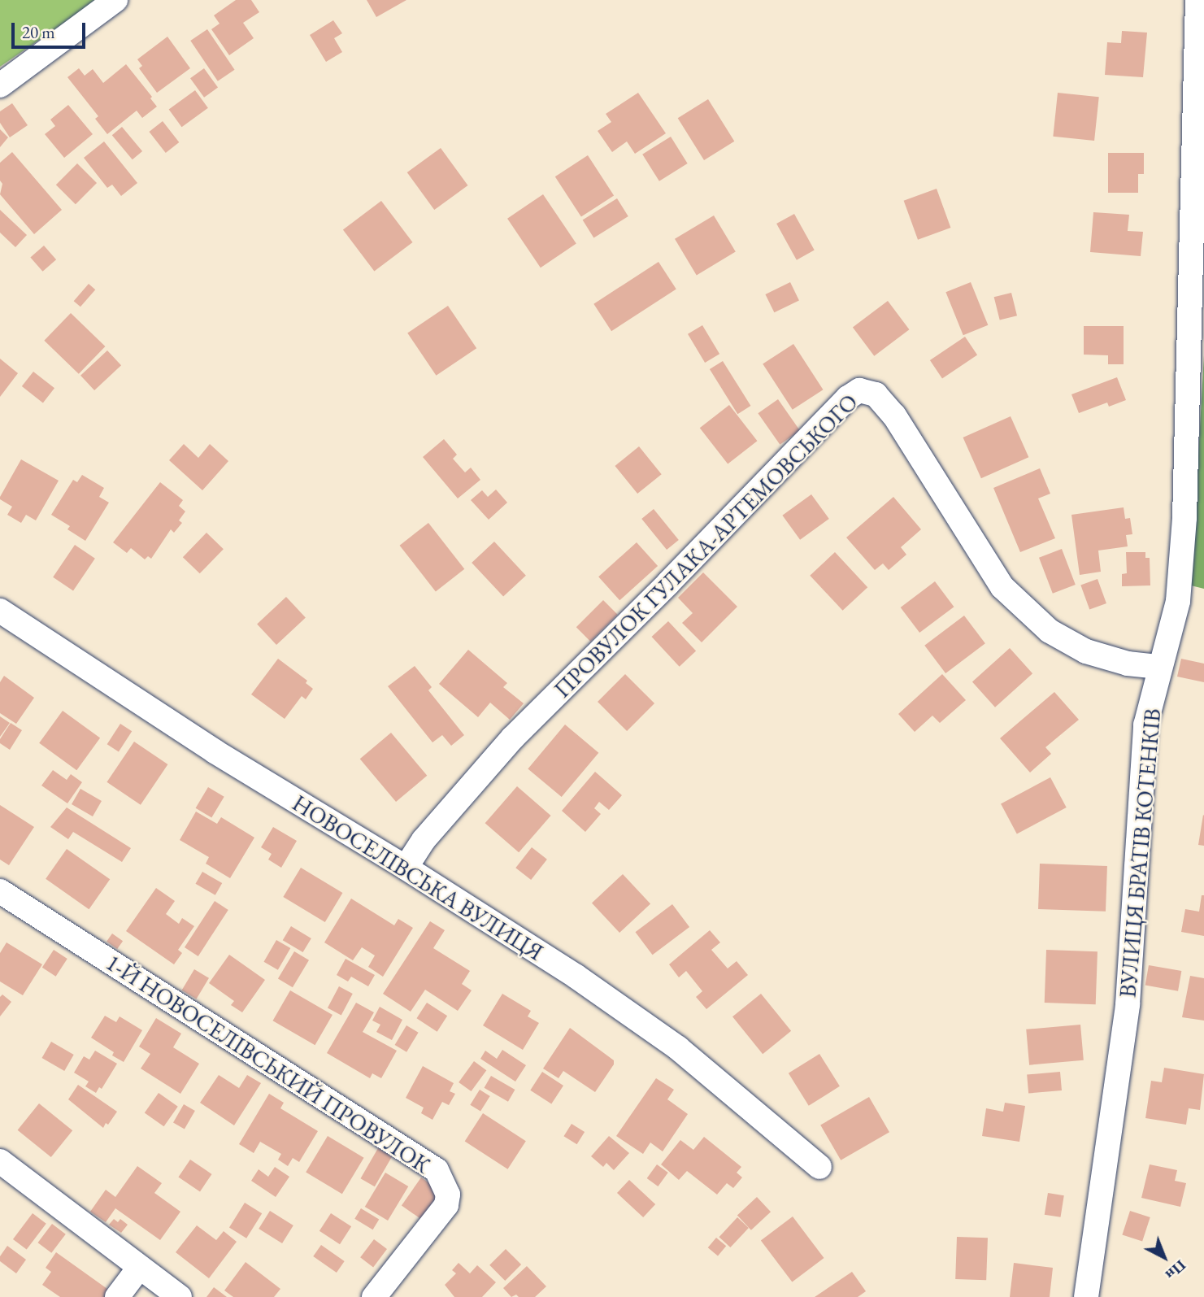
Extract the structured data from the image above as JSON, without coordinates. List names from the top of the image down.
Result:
{
  "streets": {
    "street": [
      "ПРОВУЛОК ГУЛАКА-АРТЕМОВСЬКОГО",
      "ВУЛИЦЯ БРАТІВ КОТЕНКІВ",
      "НОВОСЕЛІВСЬКА ВУЛИЦЯ",
      "1-Й НОВОСЕЛІВСЬКИЙ ПРОВУЛОК"
    ]
  },
  "crossings": [
    ["ПРОВУЛОК ГУЛАКА-АРТЕМОВСЬКОГО", "ВУЛИЦЯ БРАТІВ КОТЕНКІВ"],
    ["ПРОВУЛОК ГУЛАКА-АРТЕМОВСЬКОГО", "НОВОСЕЛІВСЬКА ВУЛИЦЯ"]
  ],
  "scale_bar": "20 m",
  "north": "bottom right"
}
